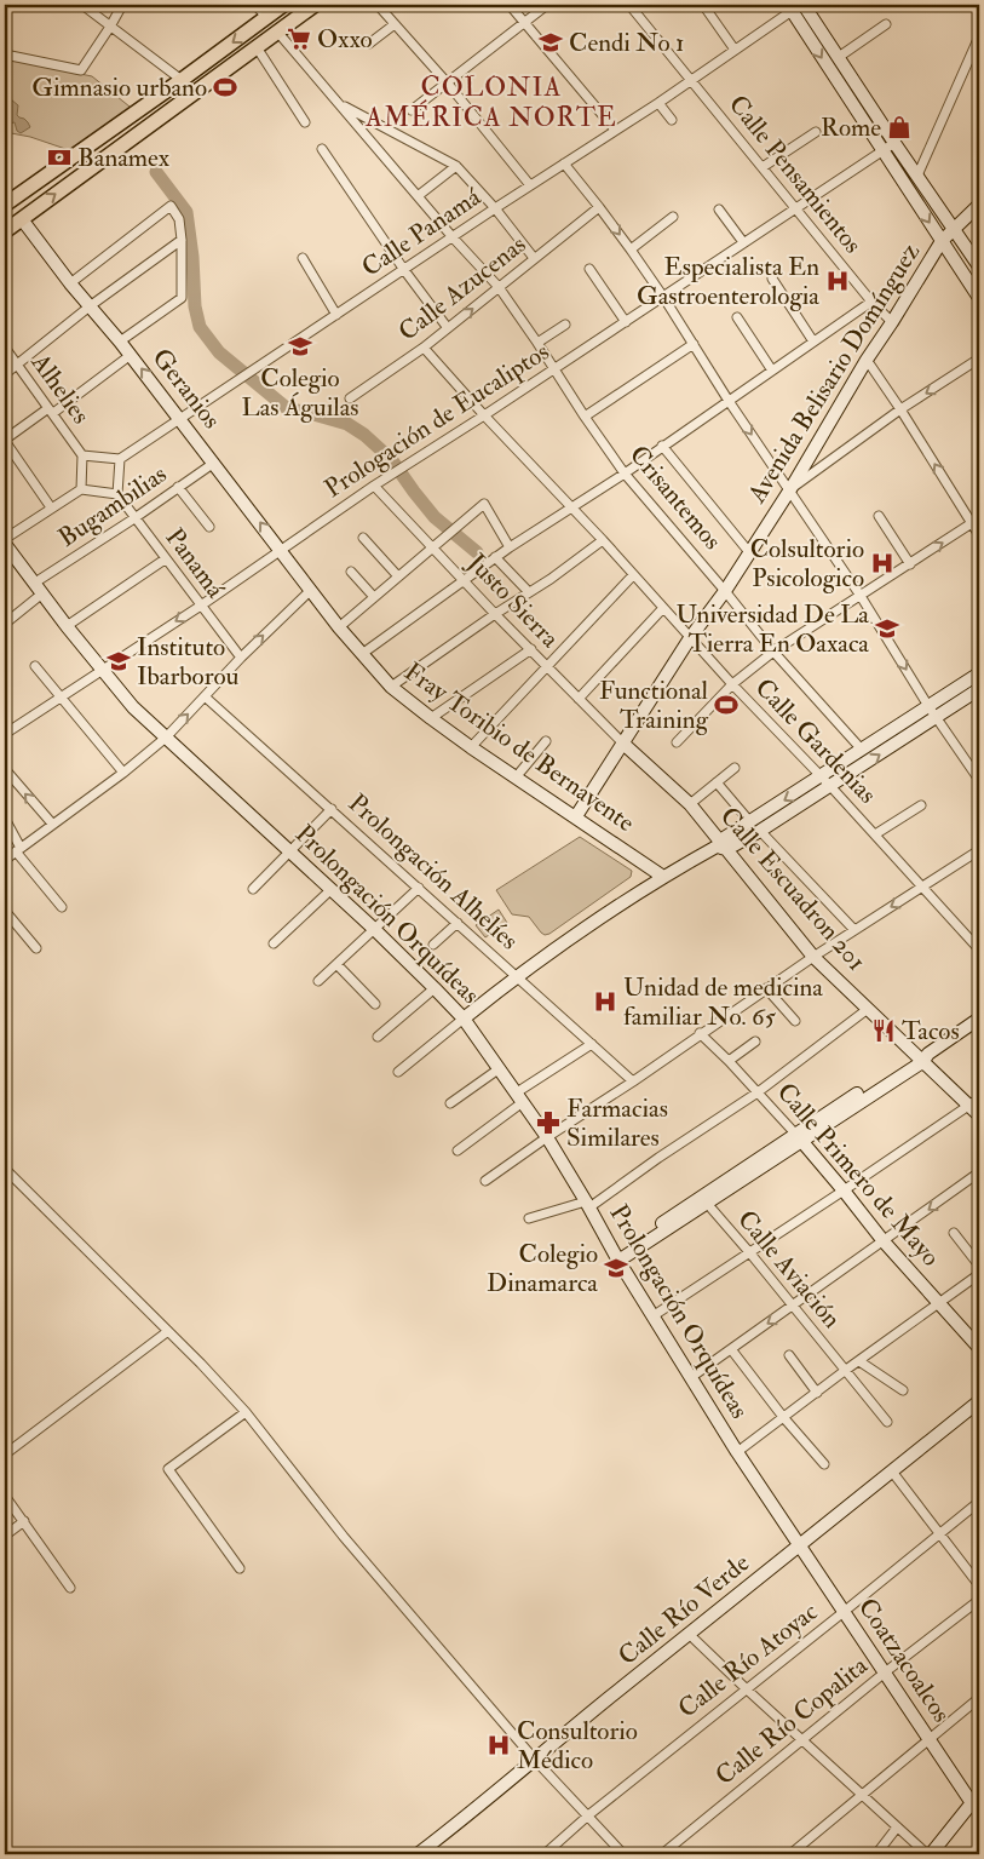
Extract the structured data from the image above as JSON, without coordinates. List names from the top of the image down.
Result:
{
  "streets": {
    "street": [
      "Calle Pensamientos",
      "Calle Panamá",
      "Calle Azucenas",
      "Avenida Belisario Domínguez",
      "Alhelies",
      "Geranios",
      "Prologación de Eucaliptos",
      "Crisantemos",
      "Bugambilias",
      "Panamá",
      "Justo Sierra",
      "Calle Gardenias",
      "Fray Toribio de Bernavente",
      "Prolongación Alhelíes",
      "Calle Escuadron 201",
      "Prolongación Orquídeas",
      "Calle Primero de Mayo",
      "Calle Aviación",
      "Calle Río Verde",
      "Calle Río Atoyac",
      "Coatzacoalcos",
      "Calle Río Copalita"
    ]
  },
  "crossings": [
    ["Calle Pensamientos", "Calle Panamá"],
    ["Calle Pensamientos", "Avenida Belisario Domínguez"],
    ["Calle Pensamientos", "Prologación de Eucaliptos"],
    ["Calle Panamá", "Geranios"],
    ["Calle Panamá", "Crisantemos"],
    ["Calle Azucenas", "Crisantemos"],
    ["Calle Azucenas", "Calle Gardenias"],
    ["Avenida Belisario Domínguez", "Crisantemos"],
    ["Avenida Belisario Domínguez", "Justo Sierra"],
    ["Avenida Belisario Domínguez", "Calle Gardenias"],
    ["Avenida Belisario Domínguez", "Fray Toribio de Bernavente"],
    ["Avenida Belisario Domínguez", "Calle Escuadron 201"],
    ["Geranios", "Prologación de Eucaliptos"],
    ["Geranios", "Bugambilias"],
    ["Geranios", "Fray Toribio de Bernavente"],
    ["Prologación de Eucaliptos", "Crisantemos"],
    ["Prologación de Eucaliptos", "Panamá"],
    ["Prologación de Eucaliptos", "Justo Sierra"],
    ["Prologación de Eucaliptos", "Calle Gardenias"],
    ["Prologación de Eucaliptos", "Prolongación Orquídeas"],
    ["Bugambilias", "Panamá"],
    ["Bugambilias", "Prolongación Orquídeas"],
    ["Justo Sierra", "Calle Escuadron 201"],
    ["Prolongación Orquídeas", "Calle Río Verde"],
    ["Prolongación Orquídeas", "Coatzacoalcos"],
    ["Calle Río Verde", "Coatzacoalcos"],
    ["Calle Río Atoyac", "Coatzacoalcos"],
    ["Coatzacoalcos", "Calle Río Copalita"]
  ],
  "one_way": ["Geranios"],
  "districts": ["COLONIA AMÉRICA NORTE"],
  "places": {
    "supermarket": ["Oxxo"],
    "school or university": [
      "Cendi No 1",
      "Colegio Las Águilas",
      "Universidad De La Tierra En Oaxaca",
      "Instituto Ibarborou",
      "Colegio Dinamarca"
    ],
    "sports": ["Gimnasio urbano", "Functional Training"],
    "shop": ["Rome"],
    "bank": ["Banamex"],
    "hospital": [
      "Especialista En Gastroenterologia",
      "Colsultorio Psicologico",
      "Unidad de medicina familiar No. 65",
      "Consultorio Médico"
    ],
    "restaurant": ["Tacos"],
    "pharmacy": ["Farmacias Similares"]
  }
}
